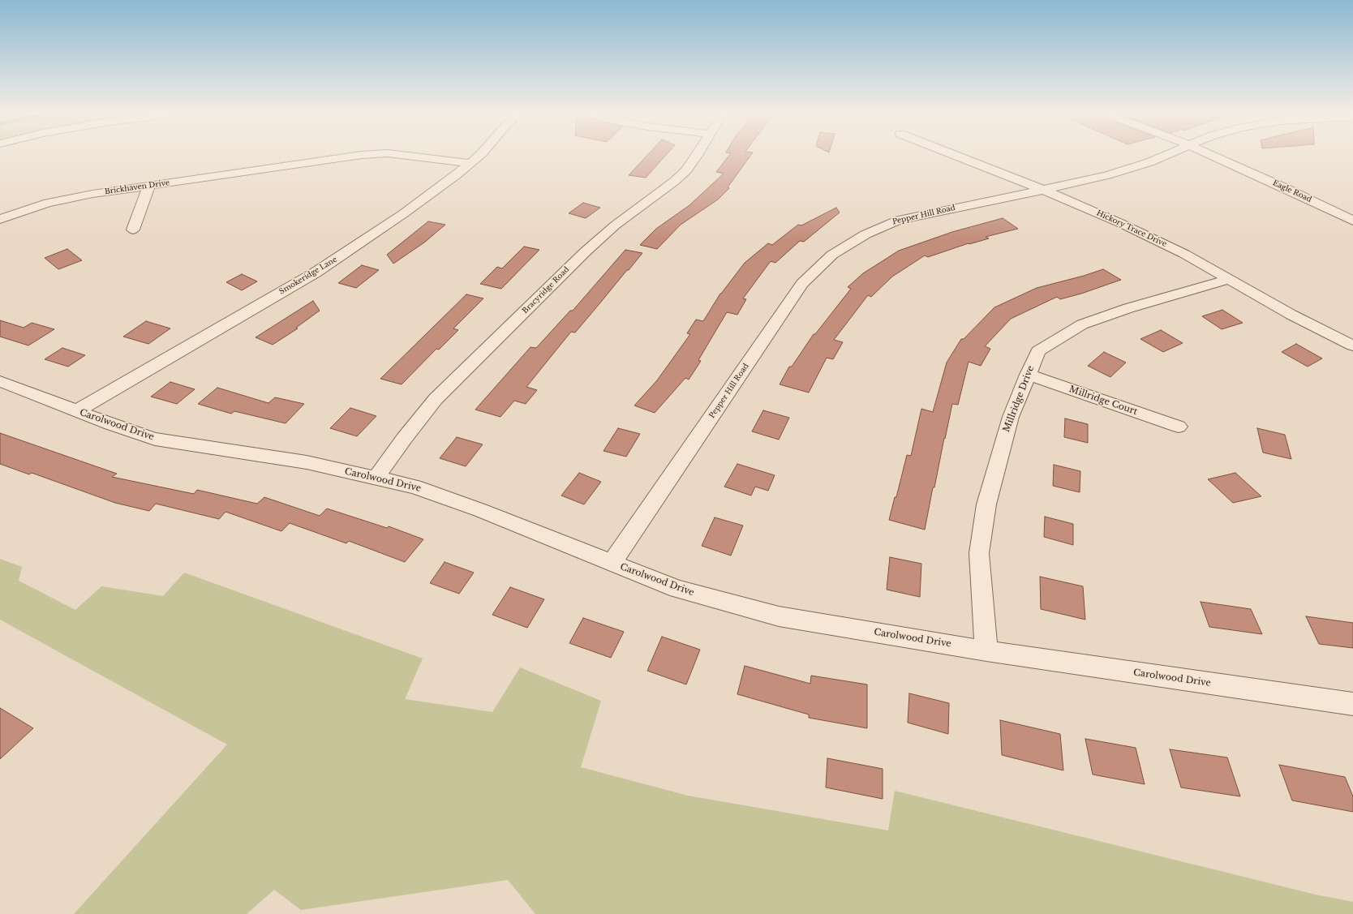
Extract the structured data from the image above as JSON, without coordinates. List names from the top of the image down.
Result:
{
  "streets": {
    "street": [
      "Brickhaven Drive",
      "Eagle Road",
      "Pepper Hill Road",
      "Hickory Trace Drive",
      "Smokeridge Lane",
      "Bracyridge Road",
      "Millridge Drive",
      "Millridge Court",
      "Carolwood Drive"
    ]
  },
  "crossings": [
    ["Brickhaven Drive", "Smokeridge Lane"],
    ["Pepper Hill Road", "Hickory Trace Drive"],
    ["Pepper Hill Road", "Carolwood Drive"],
    ["Hickory Trace Drive", "Millridge Drive"],
    ["Smokeridge Lane", "Carolwood Drive"],
    ["Bracyridge Road", "Carolwood Drive"],
    ["Millridge Drive", "Millridge Court"],
    ["Millridge Drive", "Carolwood Drive"]
  ]
}
